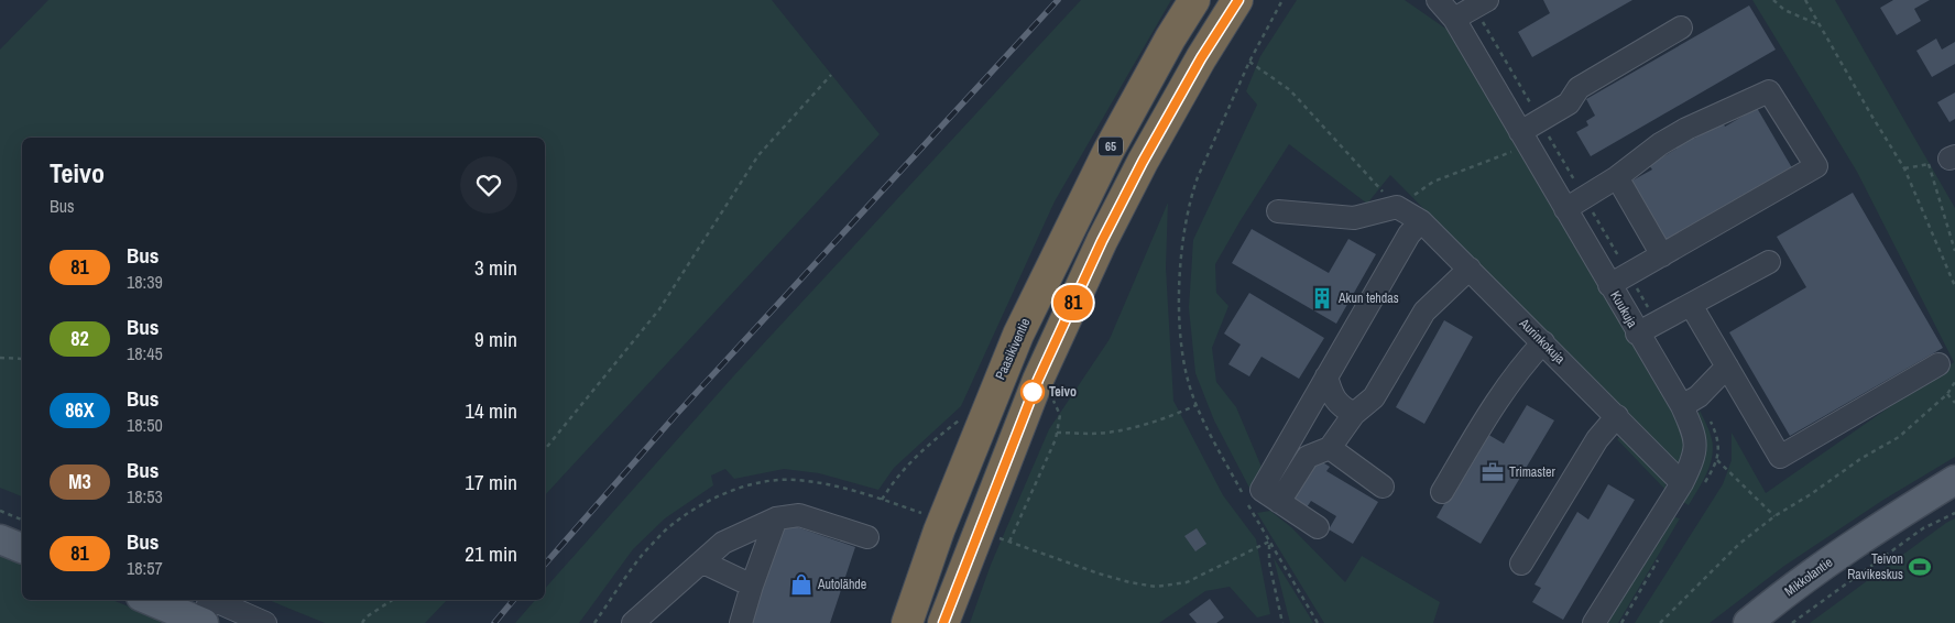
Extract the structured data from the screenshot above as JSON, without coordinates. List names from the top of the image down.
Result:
{
  "streets": {
    "highway": ["65", "Paasikiventie"],
    "main road": ["Mikkolantie"],
    "street": ["Kuukuja", "Aurinkokuja"]
  },
  "crossings": [
    ["Kuukuja", "Aurinkokuja"]
  ],
  "places": {
    "building": ["Akun tehdas"],
    "other": ["Teivo"],
    "office": ["Trimaster"],
    "sports": ["Teivon Ravikeskus"],
    "shop": ["Autolähde"]
  },
  "lines": ["bus line 81"],
  "page": {
    "on_map": "81",
    "heading": ["Teivo", "Bus"],
    "list": [
      {
        "mark": "81",
        "name": "Bus",
        "note": "18:39",
        "value": "3 min"
      },
      {
        "mark": "82",
        "name": "Bus",
        "note": "18:45",
        "value": "9 min"
      },
      {
        "mark": "86X",
        "name": "Bus",
        "note": "18:50",
        "value": "14 min"
      },
      {
        "mark": "M3",
        "name": "Bus",
        "note": "18:53",
        "value": "17 min"
      },
      {
        "mark": "81",
        "name": "Bus",
        "note": "18:57",
        "value": "21 min"
      }
    ]
  }
}
